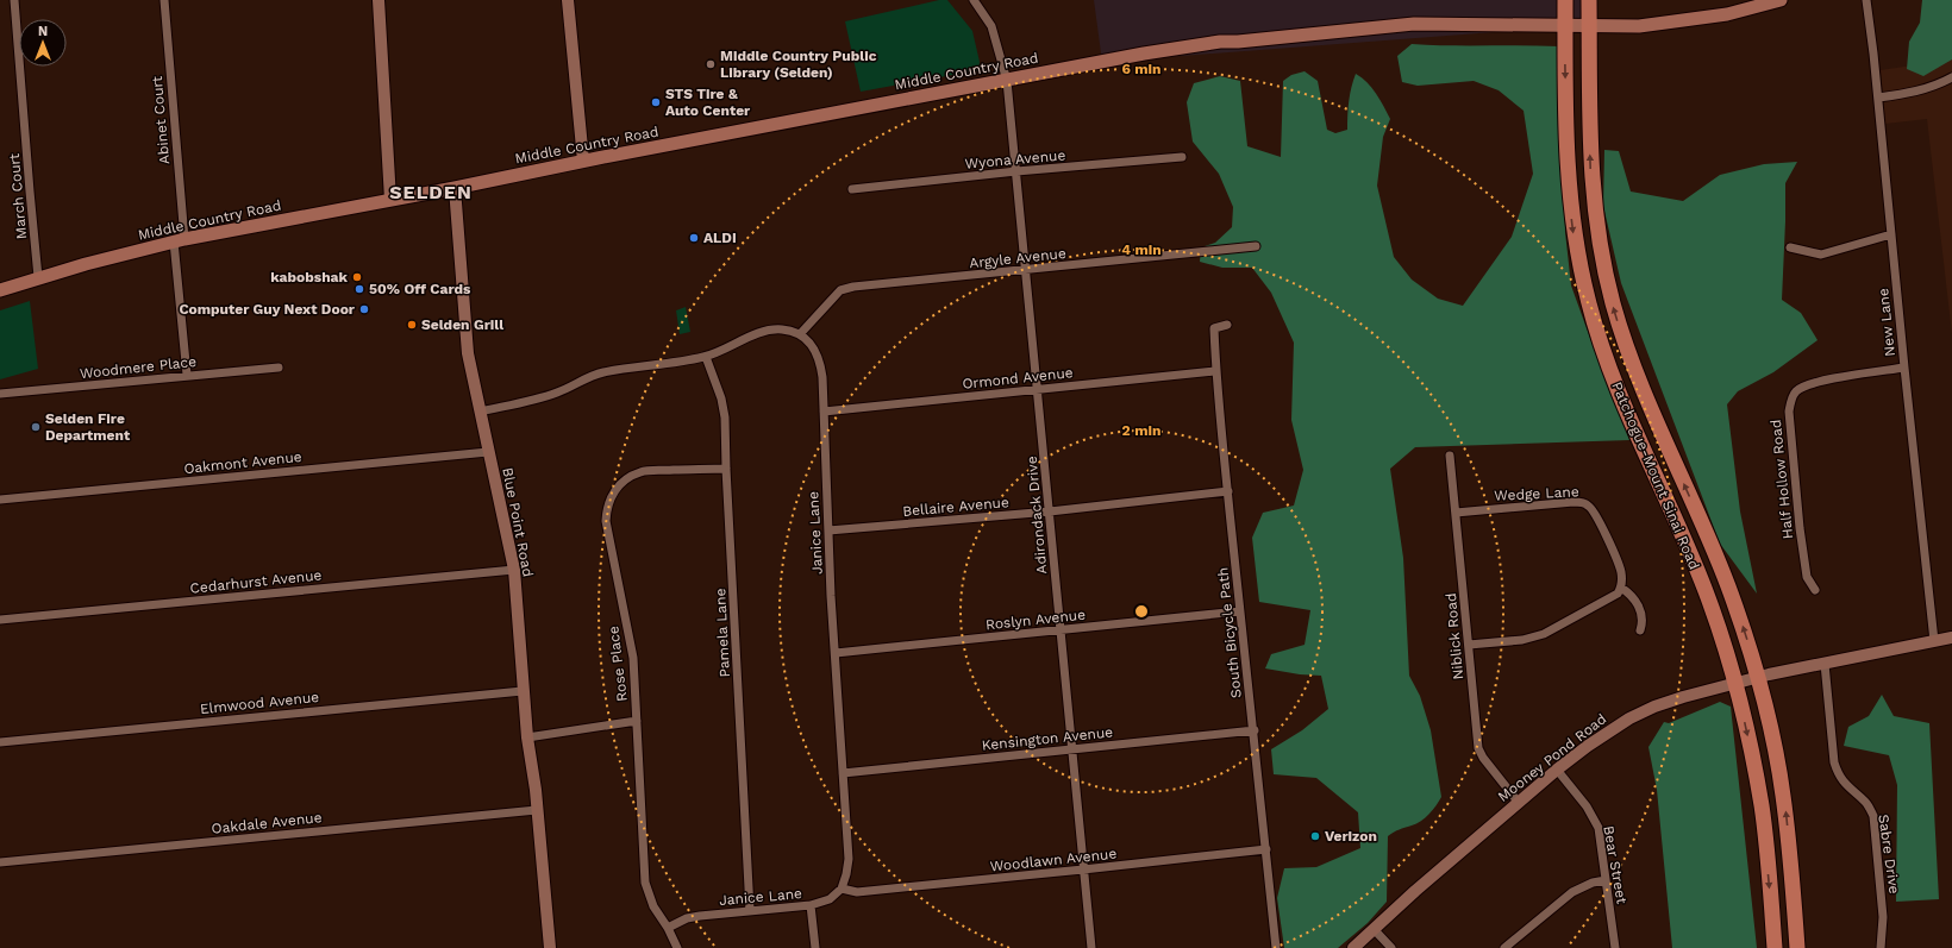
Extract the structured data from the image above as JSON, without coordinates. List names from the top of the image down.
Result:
{
  "streets": {
    "highway": ["Patchogue-Mount Sinai Road"],
    "main road": ["Middle Country Road"],
    "street": [
      "Abinet Court",
      "Wyona Avenue",
      "March Court",
      "Argyle Avenue",
      "New Lane",
      "Woodmere Place",
      "Ormond Avenue",
      "Oakmont Avenue",
      "Half Hollow Road",
      "Wedge Lane",
      "Bellaire Avenue",
      "Adirondack Drive",
      "Blue Point Road",
      "Janice Lane",
      "Cedarhurst Avenue",
      "Roslyn Avenue",
      "Pamela Lane",
      "South Bicycle Path",
      "Niblick Road",
      "Rose Place",
      "Elmwood Avenue",
      "Kensington Avenue",
      "Mooney Pond Road",
      "Oakdale Avenue",
      "Sabre Drive",
      "Woodlawn Avenue",
      "Bear Street"
    ]
  },
  "crossings": [
    ["Middle Country Road", "Abinet Court"],
    ["Middle Country Road", "March Court"],
    ["Middle Country Road", "Patchogue-Mount Sinai Road"],
    ["Middle Country Road", "Adirondack Drive"],
    ["Middle Country Road", "Blue Point Road"],
    ["Abinet Court", "Woodmere Place"],
    ["Wyona Avenue", "Adirondack Drive"],
    ["Argyle Avenue", "Adirondack Drive"],
    ["Argyle Avenue", "Janice Lane"],
    ["New Lane", "Half Hollow Road"],
    ["New Lane", "Mooney Pond Road"],
    ["Ormond Avenue", "Adirondack Drive"],
    ["Ormond Avenue", "Janice Lane"],
    ["Ormond Avenue", "South Bicycle Path"],
    ["Oakmont Avenue", "Blue Point Road"],
    ["Patchogue-Mount Sinai Road", "Mooney Pond Road"],
    ["Wedge Lane", "Niblick Road"],
    ["Bellaire Avenue", "Adirondack Drive"],
    ["Bellaire Avenue", "Janice Lane"],
    ["Bellaire Avenue", "South Bicycle Path"],
    ["Adirondack Drive", "Roslyn Avenue"],
    ["Adirondack Drive", "Kensington Avenue"],
    ["Adirondack Drive", "Woodlawn Avenue"],
    ["Blue Point Road", "Cedarhurst Avenue"],
    ["Blue Point Road", "Elmwood Avenue"],
    ["Blue Point Road", "Oakdale Avenue"],
    ["Janice Lane", "Roslyn Avenue"],
    ["Janice Lane", "Pamela Lane"],
    ["Janice Lane", "Rose Place"],
    ["Janice Lane", "Kensington Avenue"],
    ["Janice Lane", "Woodlawn Avenue"],
    ["Roslyn Avenue", "South Bicycle Path"],
    ["Pamela Lane", "Rose Place"],
    ["South Bicycle Path", "Kensington Avenue"],
    ["South Bicycle Path", "Woodlawn Avenue"],
    ["Niblick Road", "Mooney Pond Road"],
    ["Mooney Pond Road", "Sabre Drive"],
    ["Mooney Pond Road", "Bear Street"]
  ],
  "districts": ["SELDEN"],
  "places": [
    "Middle Country Public Library (Selden)",
    "STS Tire & Auto Center",
    "ALDI",
    "kabobshak",
    "50% Off Cards",
    "Computer Guy Next Door",
    "Selden Grill",
    "Selden Fire Department",
    "Verizon"
  ],
  "north": "top",
  "rings": ["6 min", "4 min", "2 min"]
}
